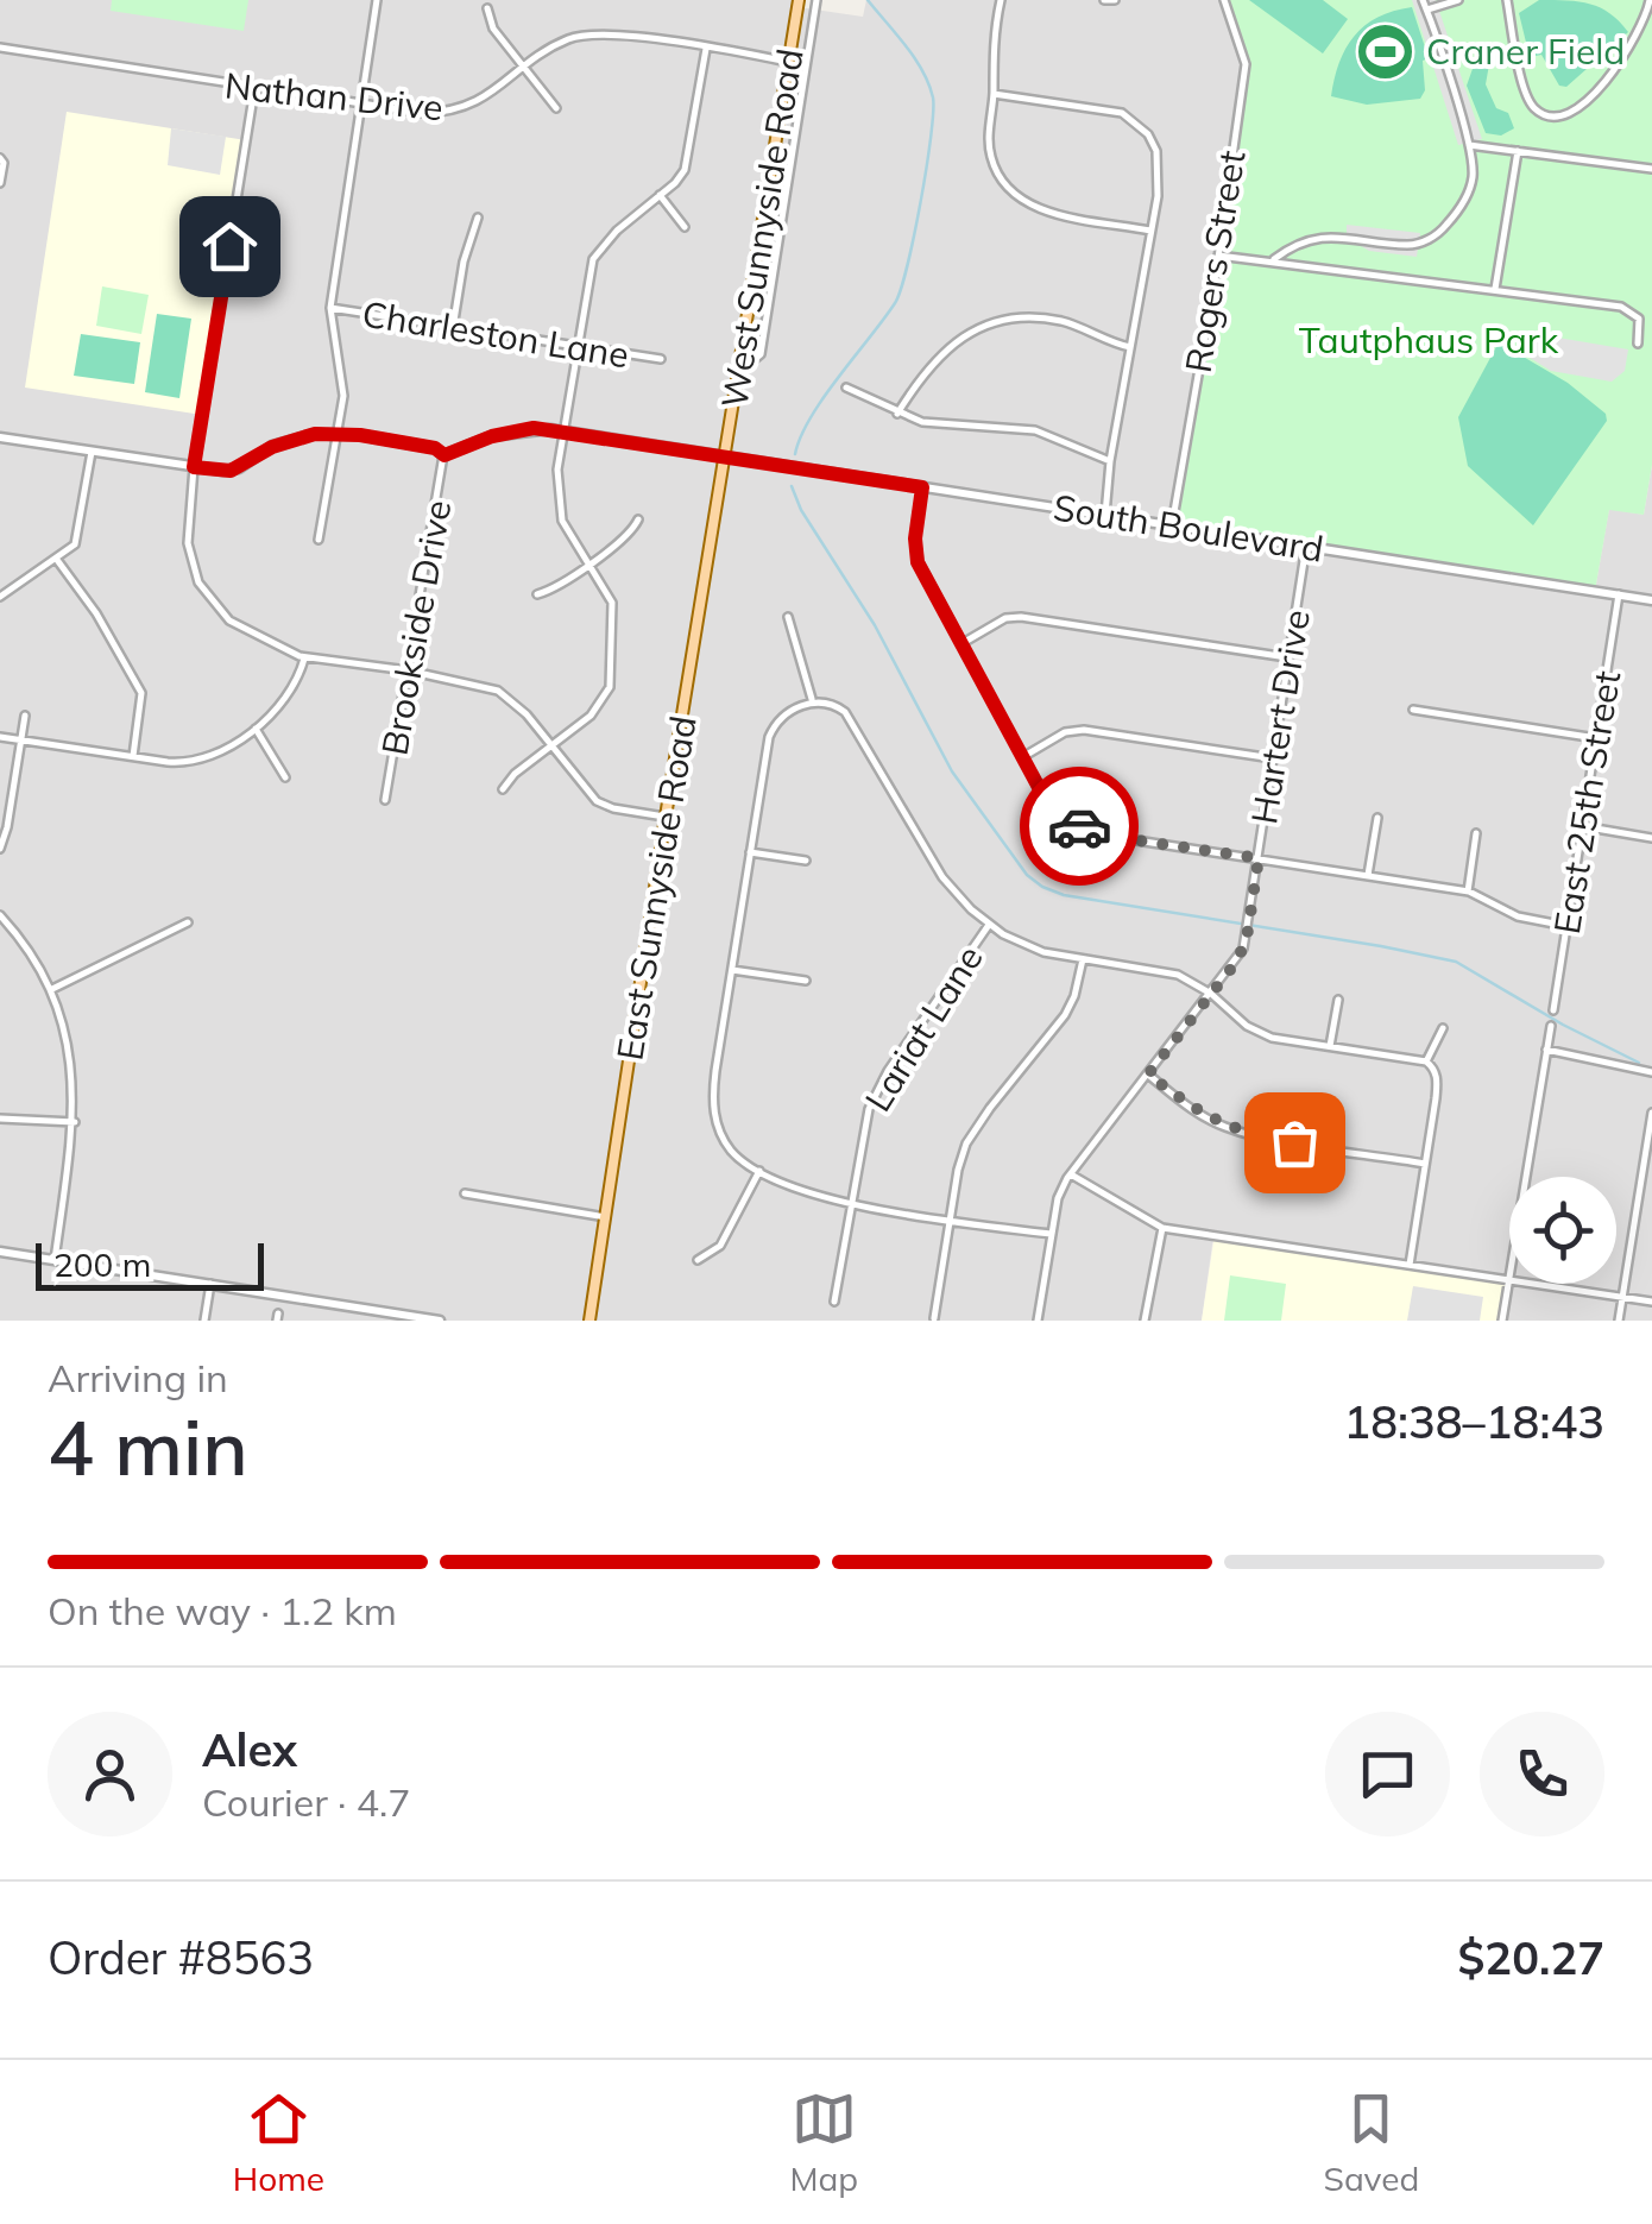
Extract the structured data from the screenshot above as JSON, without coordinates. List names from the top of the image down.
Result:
{
  "streets": {
    "main road": ["West Sunnyside Road", "East Sunnyside Road"],
    "street": [
      "Nathan Drive",
      "Rogers Street",
      "Charleston Lane",
      "South Boulevard",
      "Brookside Drive",
      "Hartert Drive",
      "East 25th Street",
      "Lariat Lane"
    ]
  },
  "crossings": [
    ["Nathan Drive", "West Sunnyside Road"],
    ["West Sunnyside Road", "South Boulevard"],
    ["West Sunnyside Road", "East Sunnyside Road"],
    ["Rogers Street", "South Boulevard"],
    ["South Boulevard", "Brookside Drive"],
    ["South Boulevard", "Hartert Drive"],
    ["South Boulevard", "East 25th Street"],
    ["South Boulevard", "East Sunnyside Road"]
  ],
  "parks": ["Tautphaus Park"],
  "places": {
    "sports": ["Craner Field"]
  },
  "scale_bar": "200 m",
  "page": {
    "scale": "200 m",
    "heading": ["4 min", "Arriving in", "18:38–18:43"],
    "panel": [
      "Alex",
      "Courier · 4.7",
      "Order #8563",
      "$20.27"
    ],
    "bar": "On the way · 1.2 km",
    "tabs": ["Home", "Map", "Saved"]
  }
}
